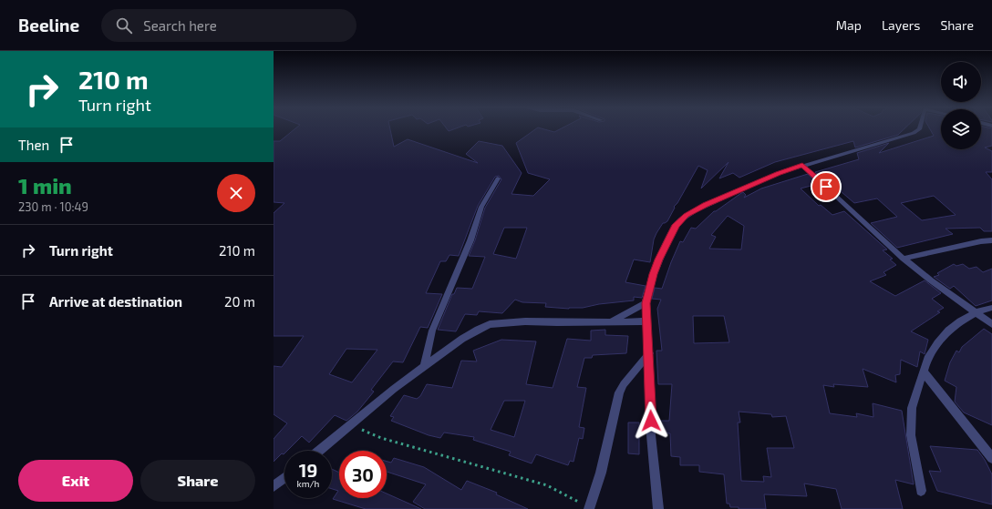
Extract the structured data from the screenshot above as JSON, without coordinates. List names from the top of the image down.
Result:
{
  "page": {
    "header": "Beeline",
    "search": "Search here",
    "nav": ["Map", "Layers", "Share"],
    "turn": ["210 m", "Turn right"],
    "then": "Then",
    "heading": ["1 min", "230 m · 10:49"],
    "list": [
      {
        "name": "Turn right",
        "value": "210 m"
      },
      {
        "name": "Arrive at destination",
        "value": "20 m"
      }
    ],
    "speed": "19 km/h",
    "limit": "30",
    "buttons": ["Exit", "Share"]
  }
}
